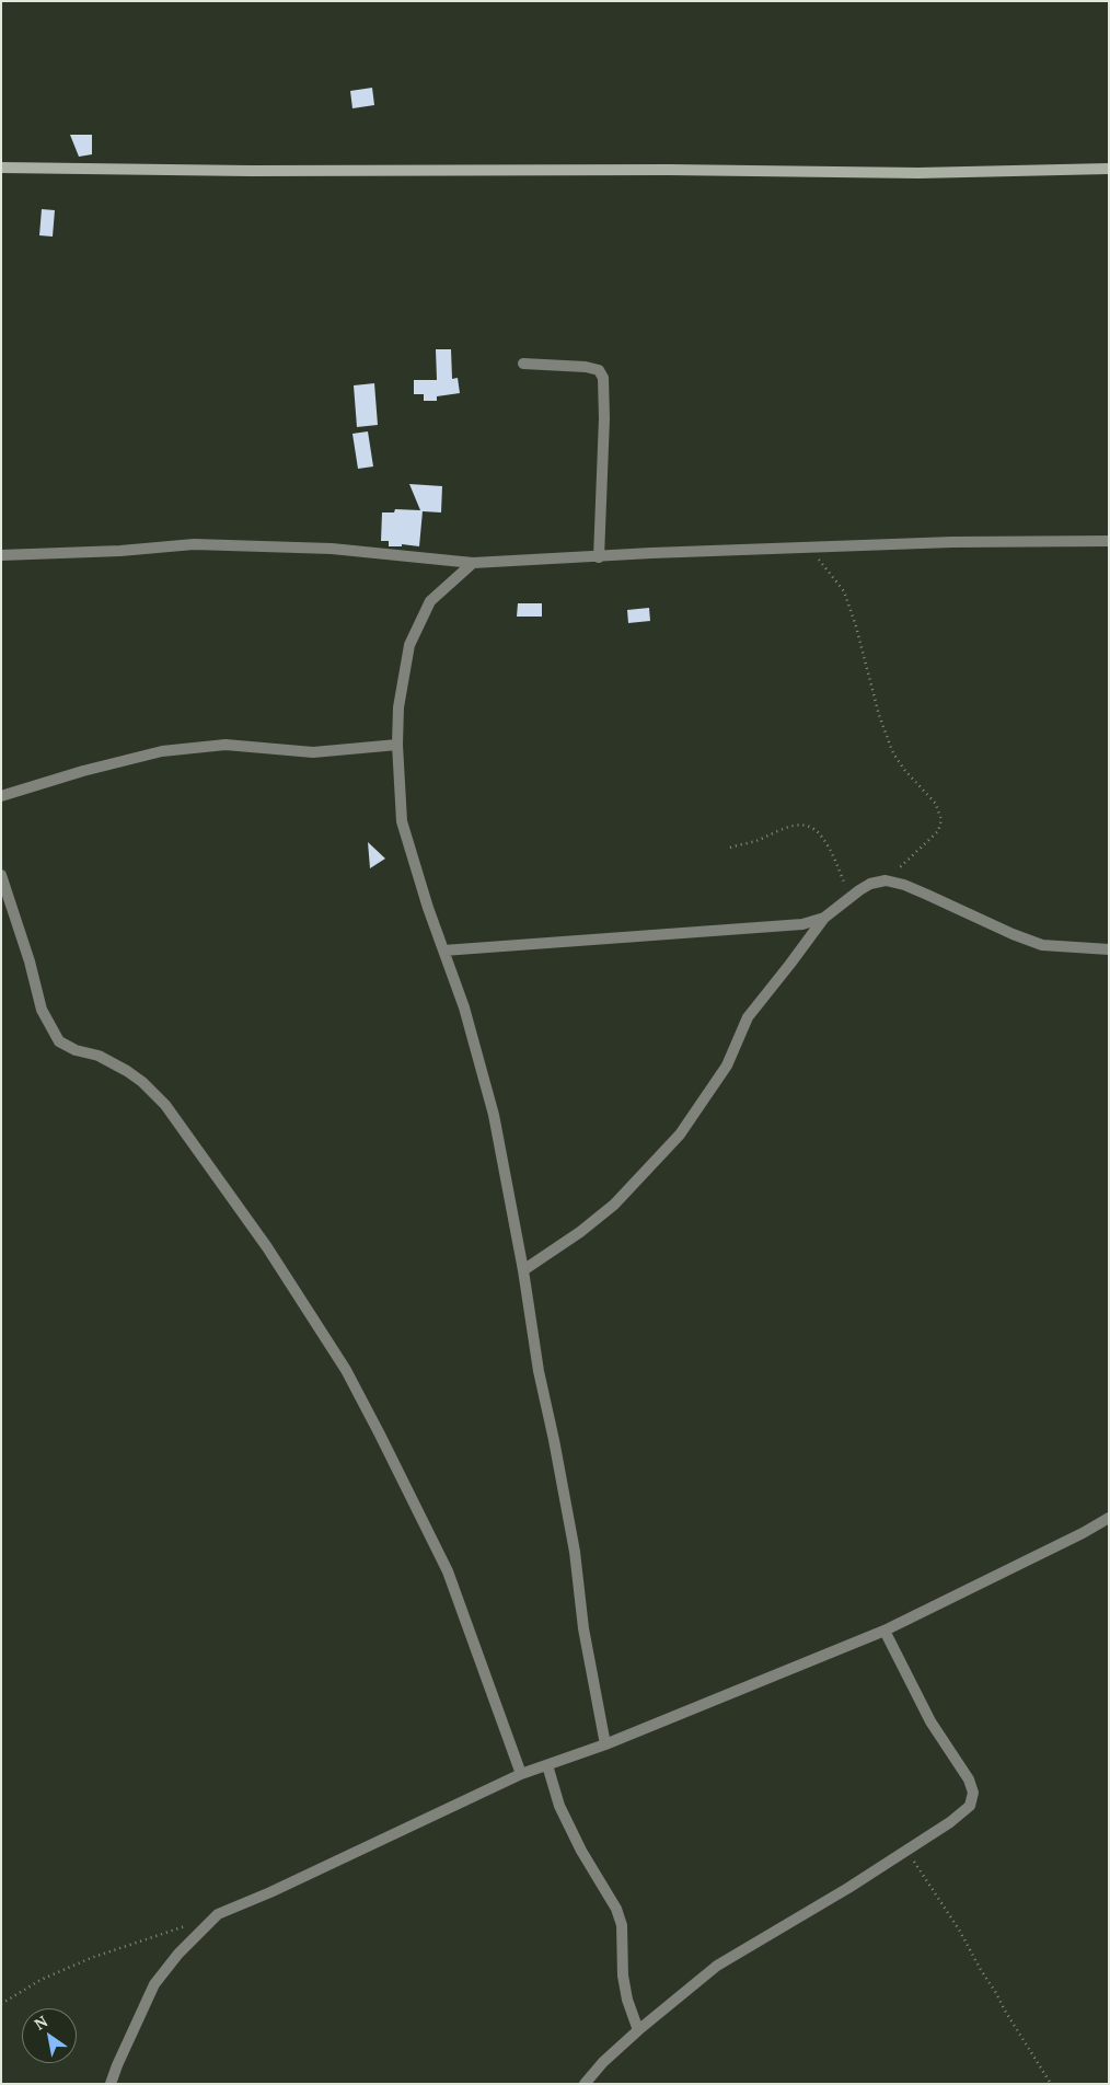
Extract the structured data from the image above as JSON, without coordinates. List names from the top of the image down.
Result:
{
  "north": "top left"
}
